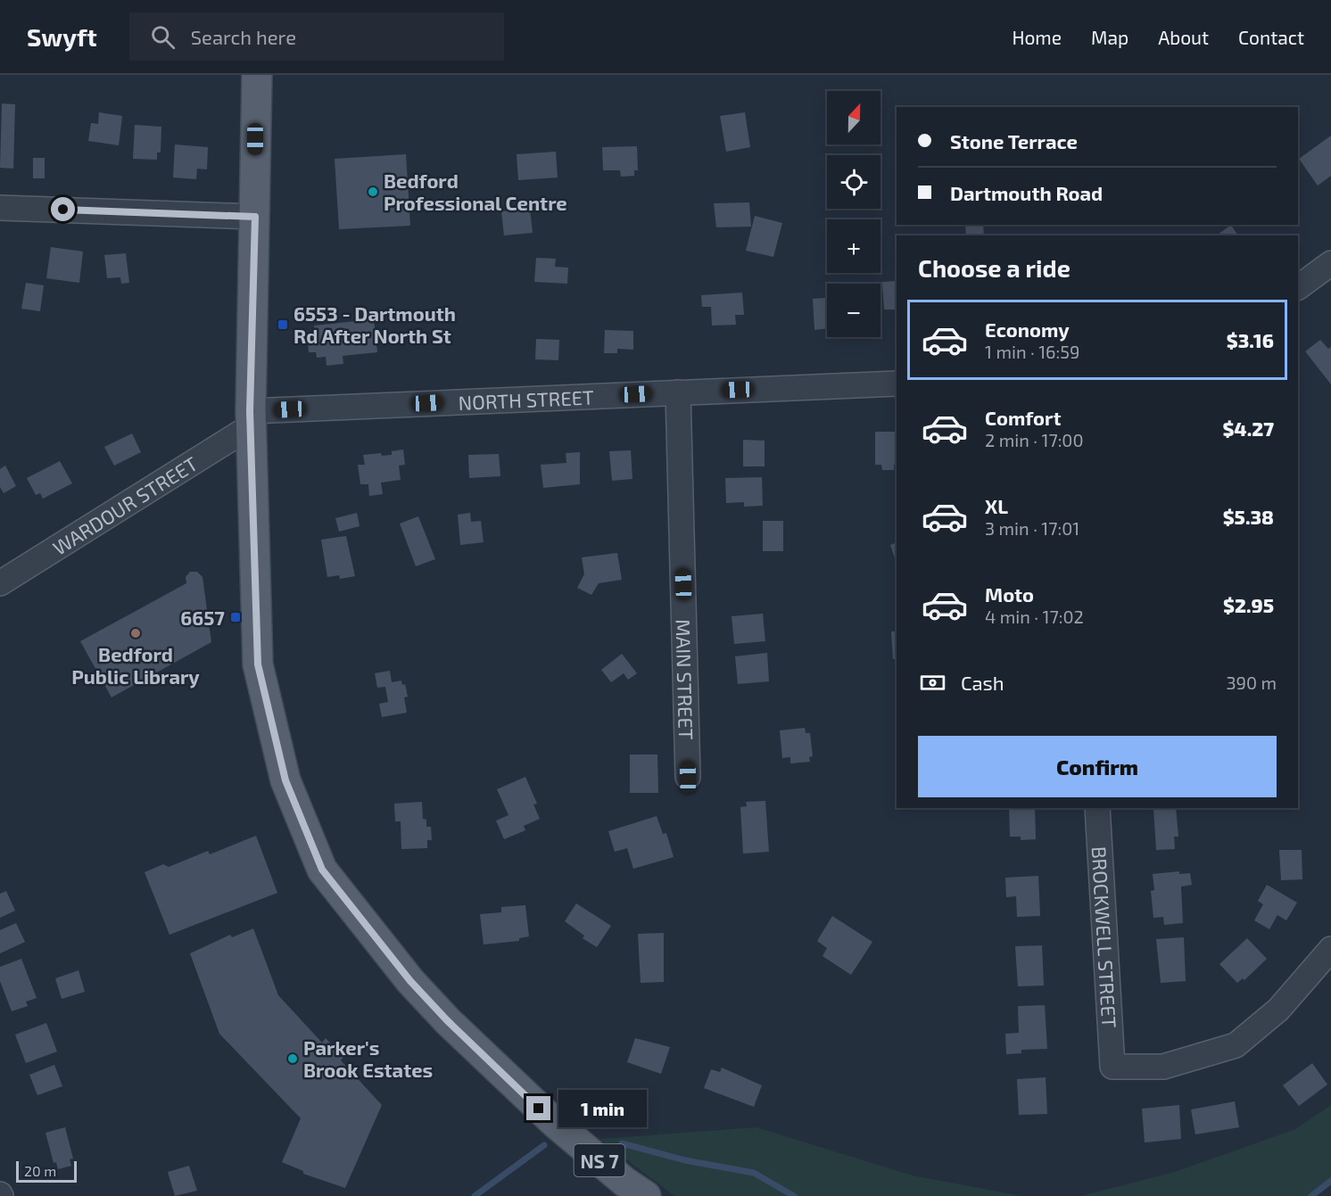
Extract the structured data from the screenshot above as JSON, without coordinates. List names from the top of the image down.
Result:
{
  "streets": {
    "main road": ["NS 7"],
    "street": [
      "NORTH STREET",
      "WARDOUR STREET",
      "MAIN STREET",
      "BROCKWELL STREET"
    ]
  },
  "crossings": [
    ["NORTH STREET", "WARDOUR STREET"],
    ["NORTH STREET", "MAIN STREET"],
    ["NORTH STREET", "NS 7"],
    ["WARDOUR STREET", "NS 7"]
  ],
  "places": {
    "other": ["Bedford Professional Centre", "Bedford Public Library", "Parker's Brook Estates"],
    "transit": ["6553 - Dartmouth Rd After North St", "6657"]
  },
  "scale_bar": "20 m",
  "north": "top",
  "page": {
    "header": "Swyft",
    "search": "Search here",
    "nav": [
      "Home",
      "Map",
      "About",
      "Contact"
    ],
    "map_buttons": ["+", "−"],
    "banner": ["Stone Terrace", "Dartmouth Road"],
    "heading": "Choose a ride",
    "list": [
      {
        "name": "Economy",
        "note": "1 min · 16:59",
        "value": "$3.16"
      },
      {
        "name": "Comfort",
        "note": "2 min · 17:00",
        "value": "$4.27"
      },
      {
        "name": "XL",
        "note": "3 min · 17:01",
        "value": "$5.38"
      },
      {
        "name": "Moto",
        "note": "4 min · 17:02",
        "value": "$2.95"
      }
    ],
    "pay": ["Cash", "390 m"],
    "buttons": "Confirm",
    "bubble": "1 min",
    "scale": "20 m"
  }
}
